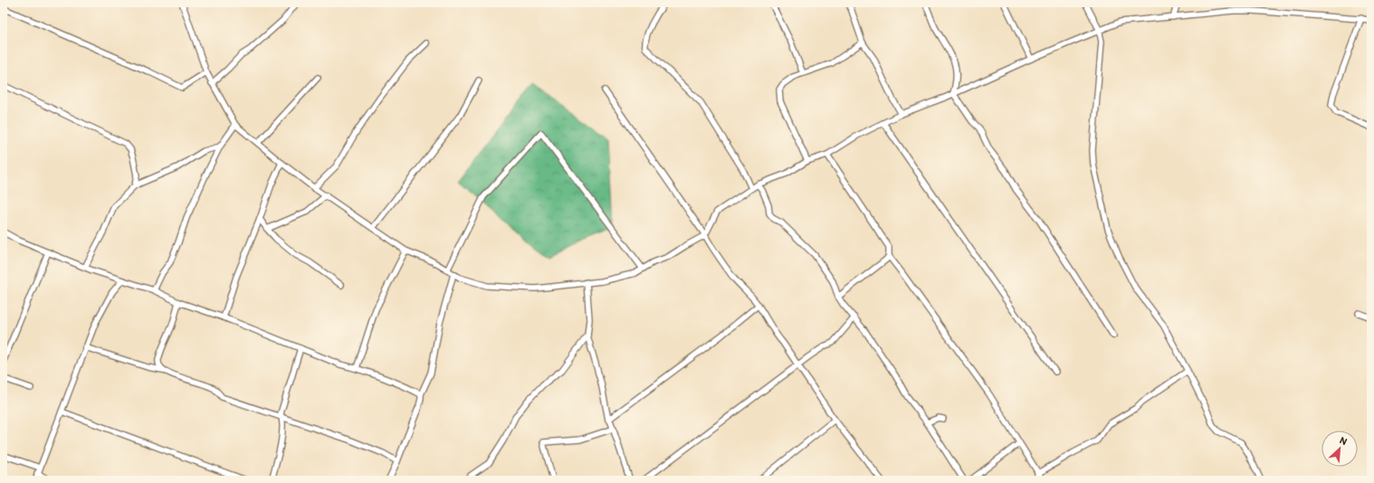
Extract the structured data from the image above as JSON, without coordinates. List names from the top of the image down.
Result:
{
  "north": "top right"
}
